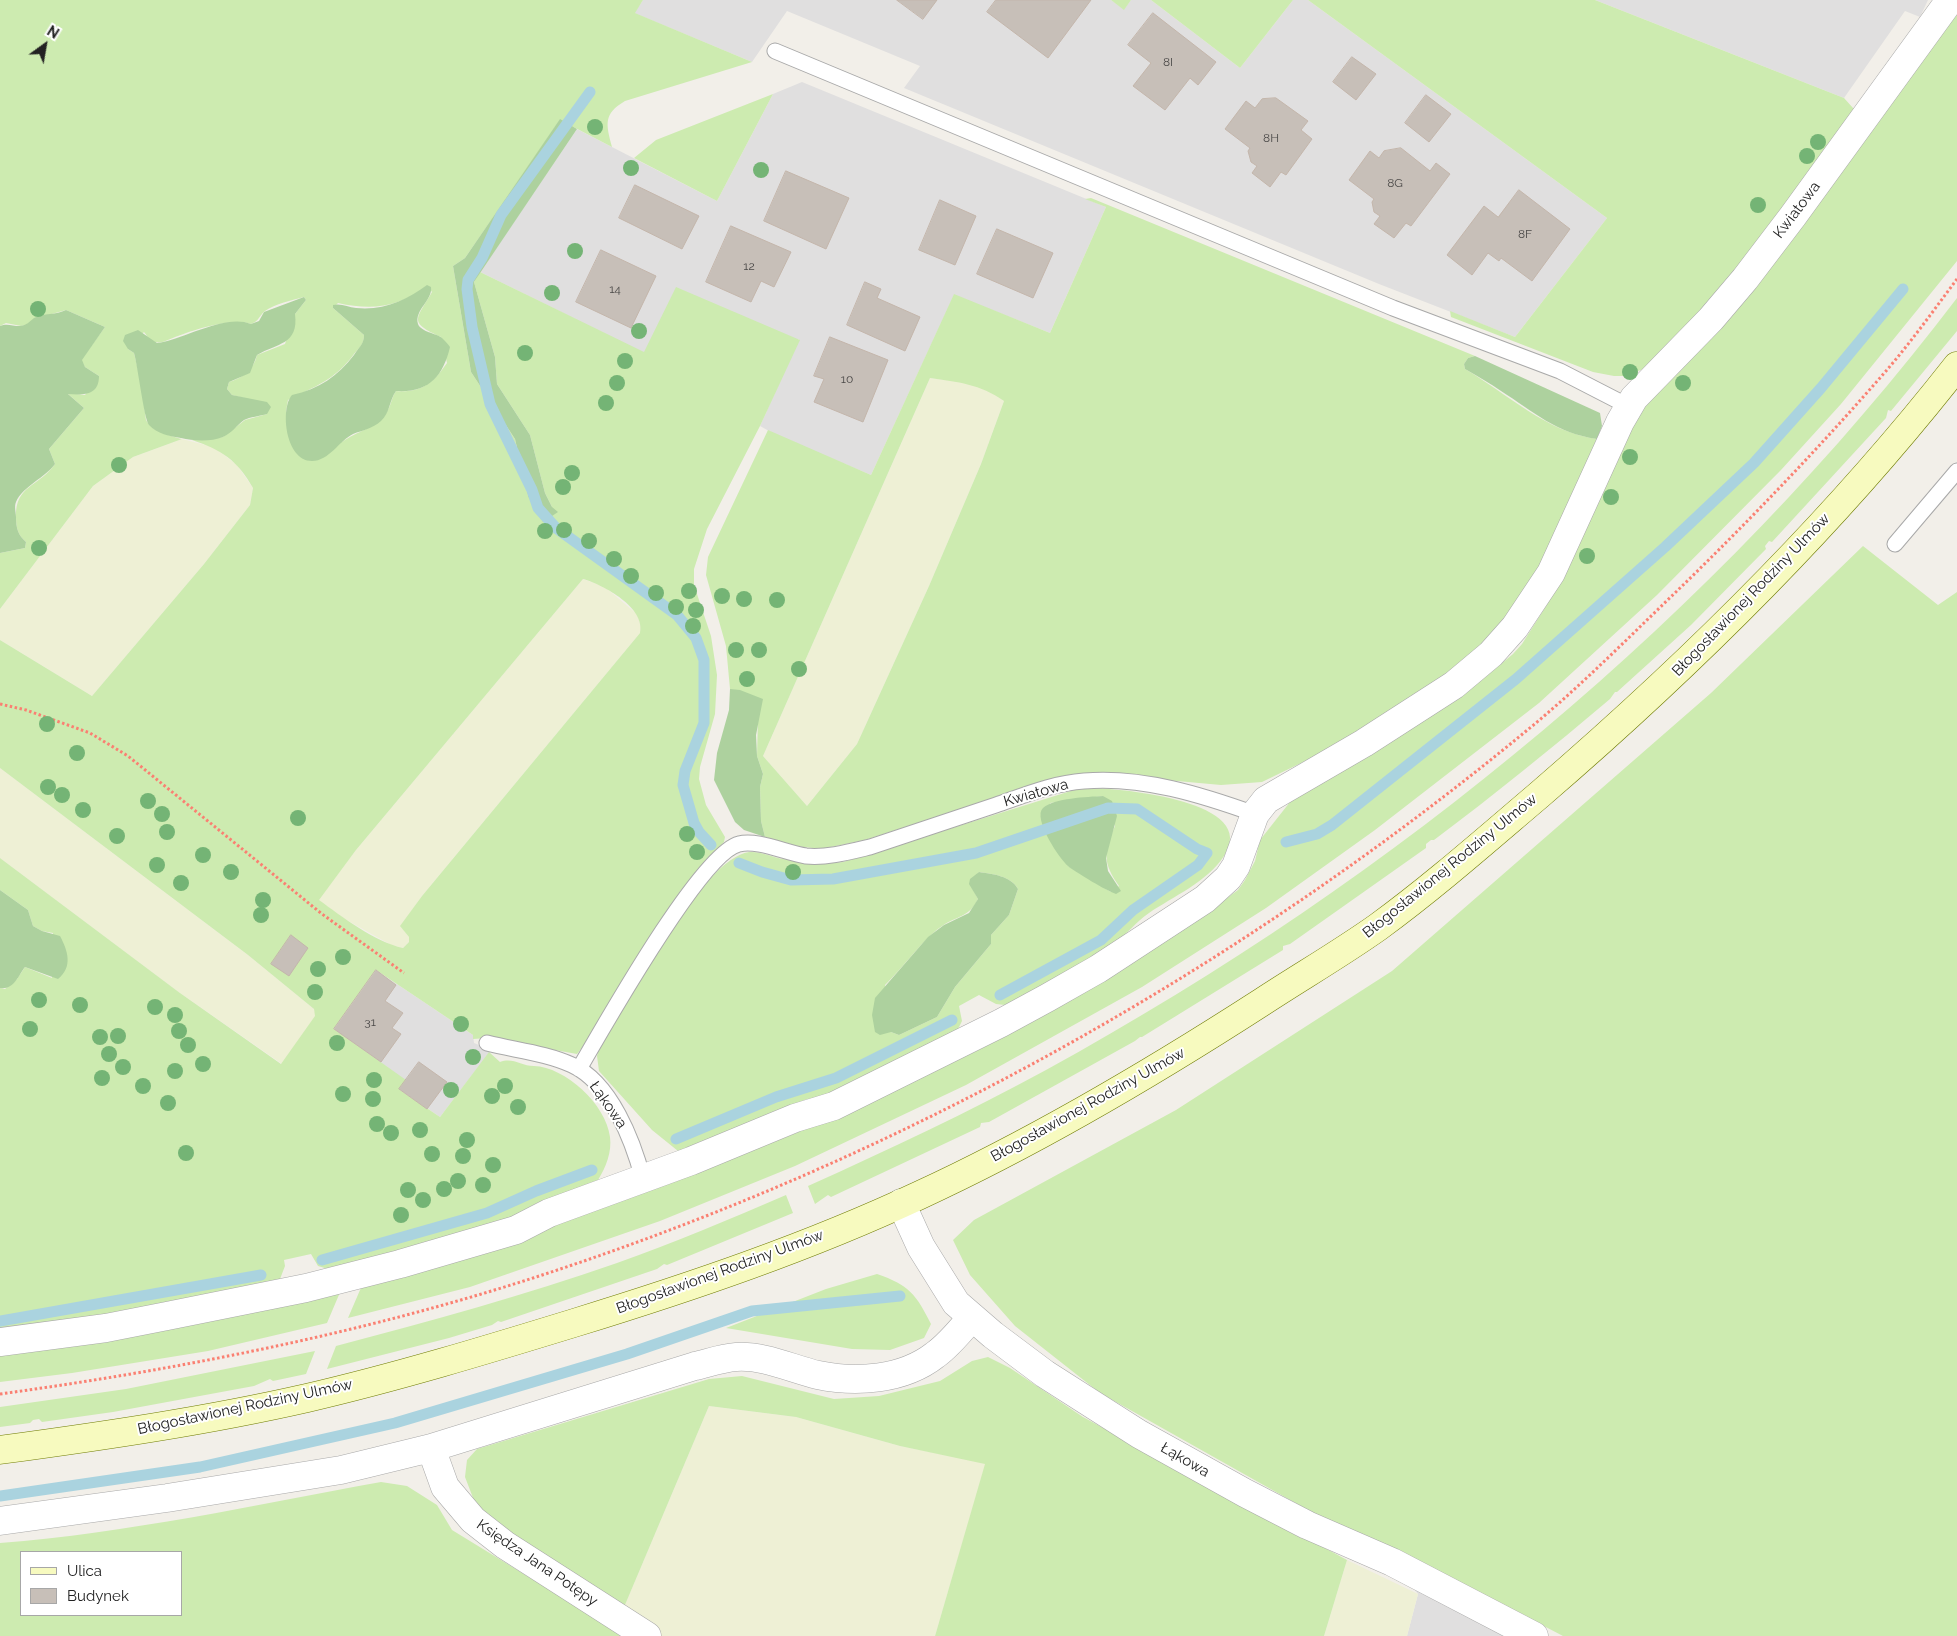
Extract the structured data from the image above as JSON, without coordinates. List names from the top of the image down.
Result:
{
  "streets": {
    "main road": ["Błogosławionej Rodziny Ulmów"],
    "street": ["Kwiatowa", "Łąkowa", "Księdza Jana Potępy"]
  },
  "crossings": [
    ["Kwiatowa", "Łąkowa"],
    ["Błogosławionej Rodziny Ulmów", "Łąkowa"]
  ],
  "house_numbers": [
    "8I",
    "8H",
    "8G",
    "8F",
    "12",
    "14",
    "10",
    "31"
  ],
  "legend": ["Ulica", "Budynek"],
  "north": "top right"
}
